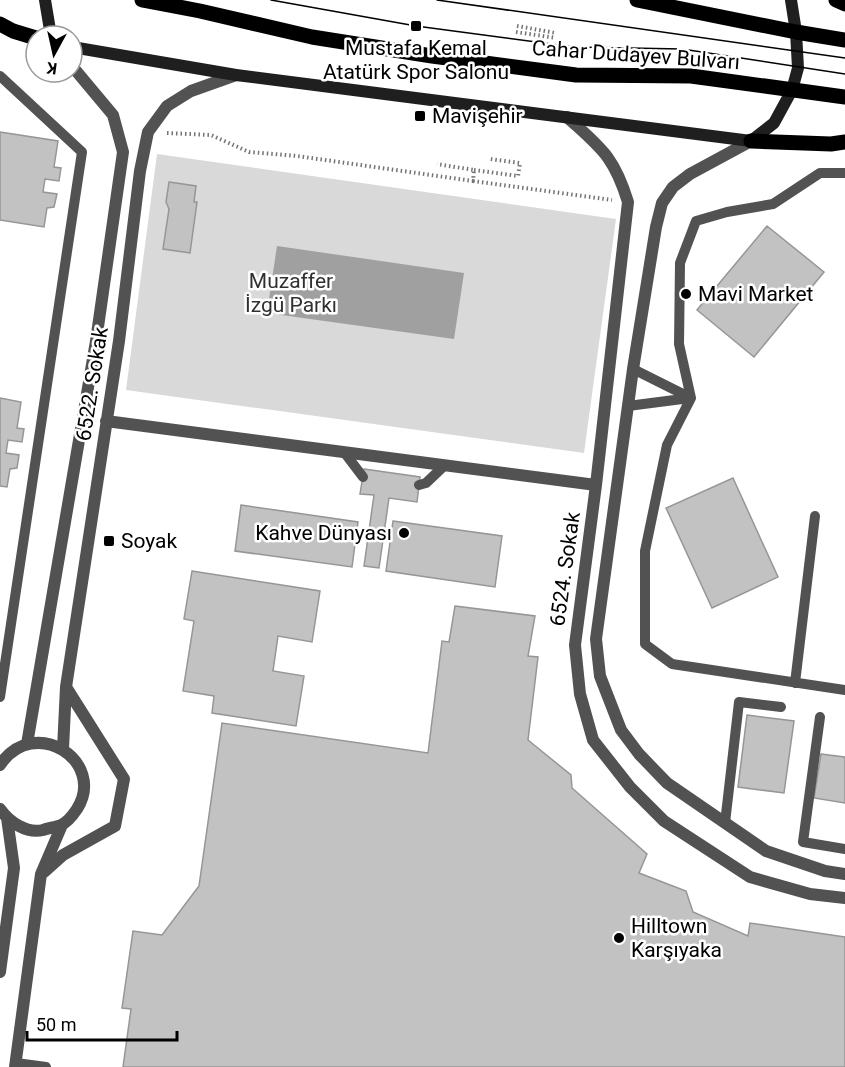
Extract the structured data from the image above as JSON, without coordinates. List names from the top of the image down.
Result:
{
  "streets": {
    "main road": ["Cahar Dudayev Bulvarı"],
    "street": ["6522. Sokak", "6524. Sokak"]
  },
  "parks": ["Muzaffer İzgü Parkı"],
  "places": {
    "transit": ["Mustafa Kemal Atatürk Spor Salonu", "Mavişehir", "Soyak"],
    "other": ["Mavi Market", "Kahve Dünyası", "Hilltown Karşıyaka"]
  },
  "scale_bar": "50 m",
  "north": "bottom"
}
